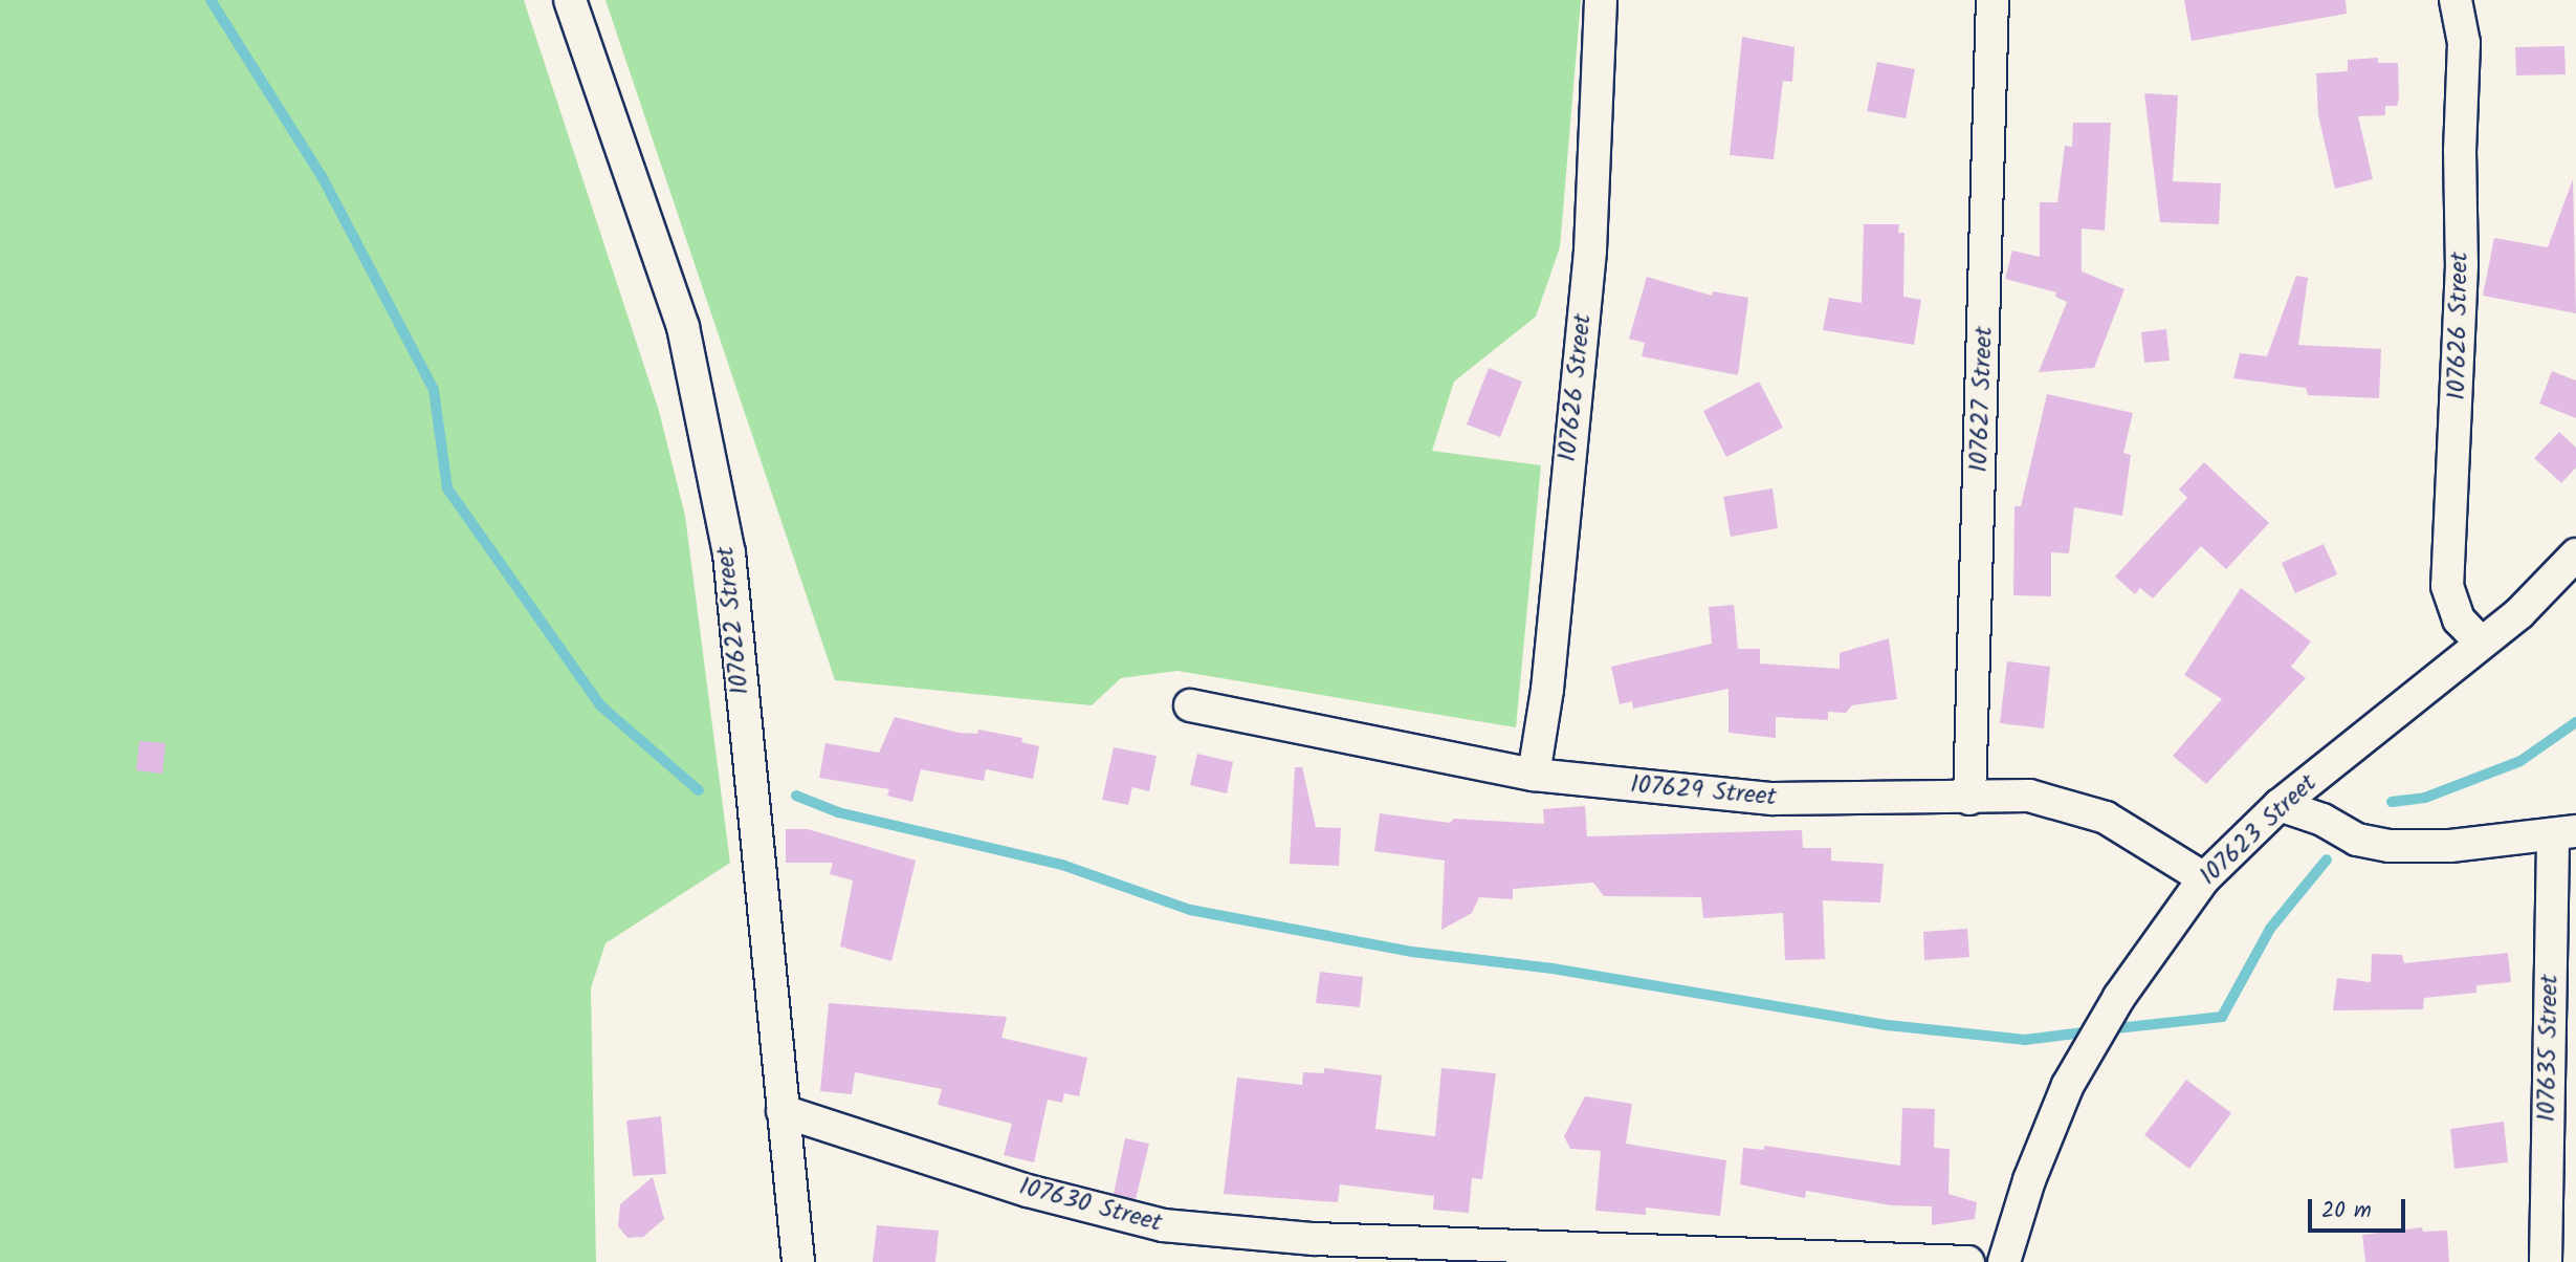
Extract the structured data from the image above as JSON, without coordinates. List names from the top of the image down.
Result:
{
  "streets": {
    "street": [
      "107626 Street",
      "107627 Street",
      "107622 Street",
      "107629 Street",
      "107623 Street",
      "107635 Street",
      "107630 Street"
    ]
  },
  "crossings": [
    ["107626 Street", "107629 Street"],
    ["107626 Street", "107623 Street"],
    ["107627 Street", "107629 Street"],
    ["107622 Street", "107630 Street"],
    ["107629 Street", "107623 Street"]
  ],
  "scale_bar": "20 m"
}
